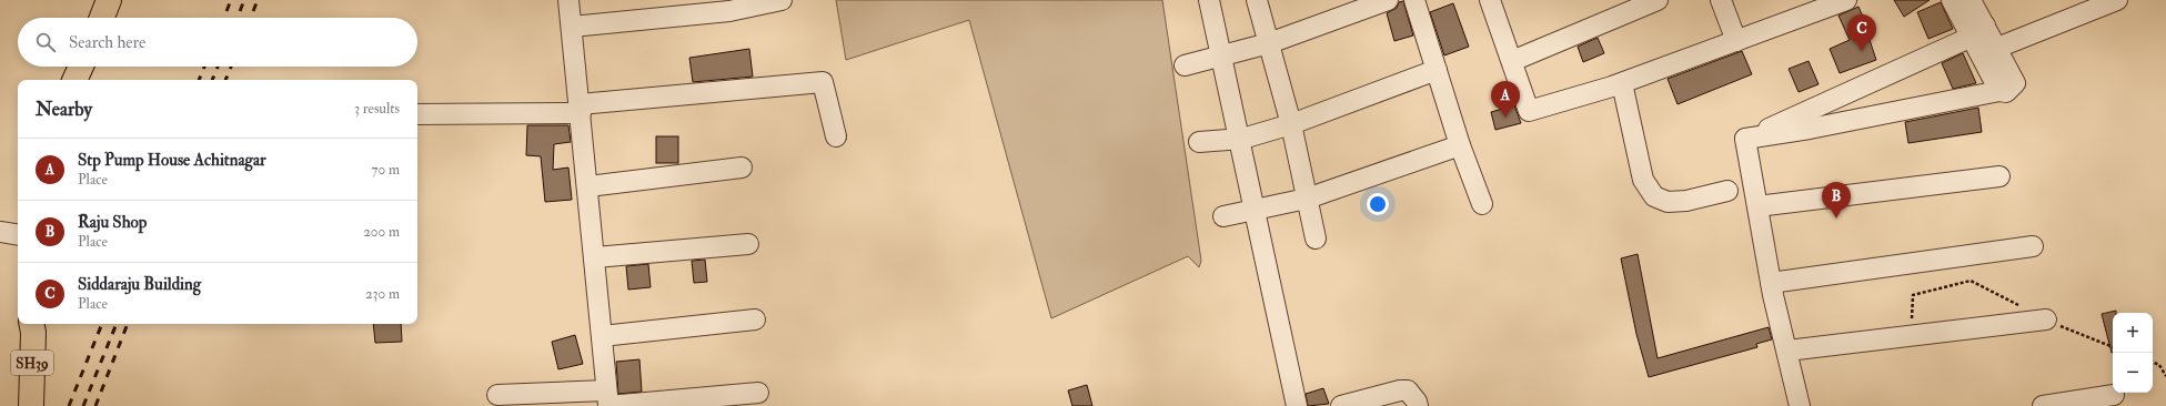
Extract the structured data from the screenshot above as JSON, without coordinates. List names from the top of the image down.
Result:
{
  "streets": {
    "main road": ["SH39"]
  },
  "page": {
    "pins": ["C", "A", "B"],
    "search": "Search here",
    "heading": ["Nearby", "3 results"],
    "list": [
      {
        "mark": "A",
        "name": "Stp Pump House Achitnagar",
        "note": "Place",
        "value": "70 m"
      },
      {
        "mark": "B",
        "name": "Raju Shop",
        "note": "Place",
        "value": "200 m"
      },
      {
        "mark": "C",
        "name": "Siddaraju Building",
        "note": "Place",
        "value": "230 m"
      }
    ],
    "map_buttons": ["+", "−"]
  }
}
